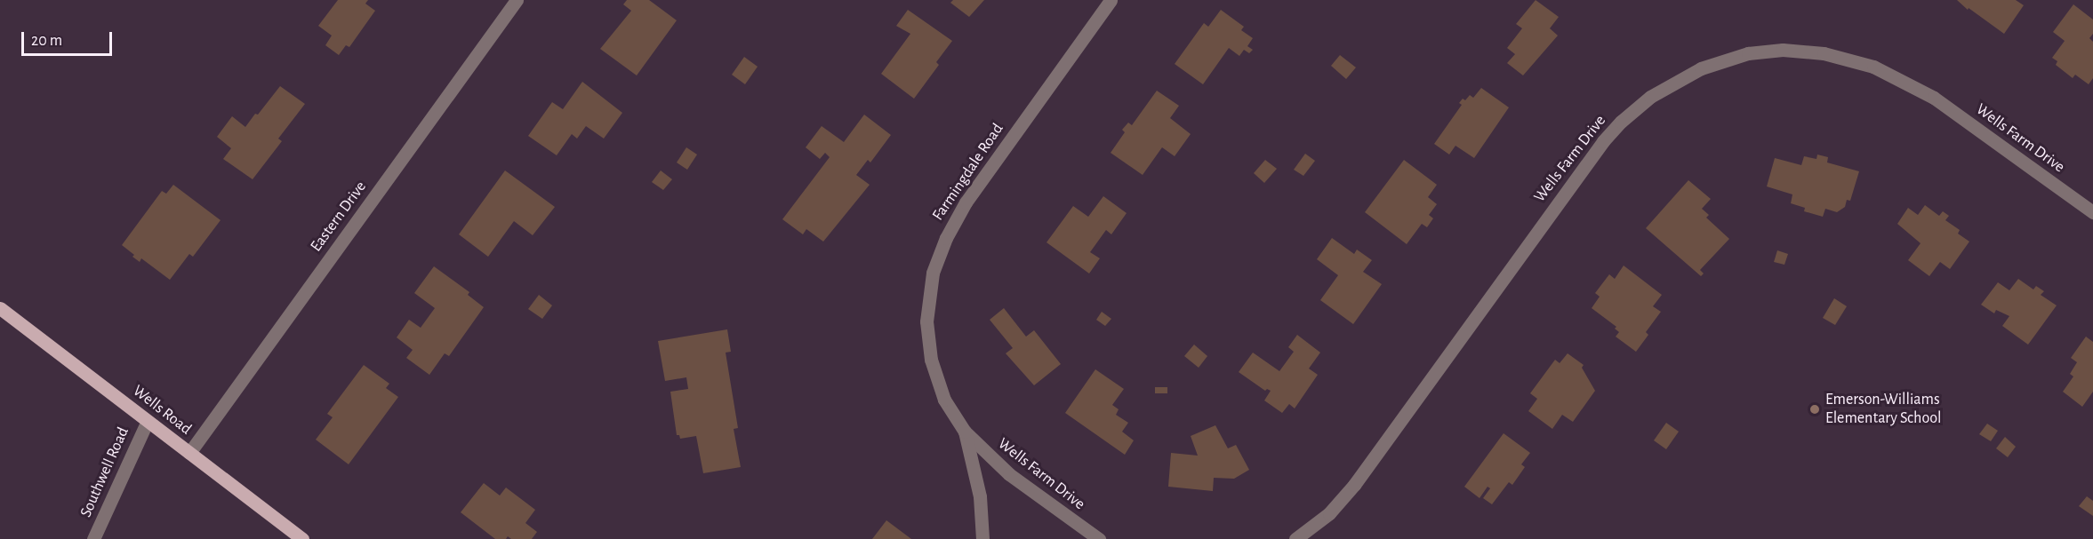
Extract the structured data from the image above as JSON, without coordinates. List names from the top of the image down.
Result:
{
  "streets": {
    "main road": ["Wells Road"],
    "street": [
      "Wells Farm Drive",
      "Farmingdale Road",
      "Eastern Drive",
      "Southwell Road"
    ]
  },
  "crossings": [
    ["Wells Farm Drive", "Farmingdale Road"],
    ["Eastern Drive", "Wells Road"],
    ["Wells Road", "Southwell Road"]
  ],
  "places": ["Emerson-Williams Elementary School"],
  "scale_bar": "20 m"
}
